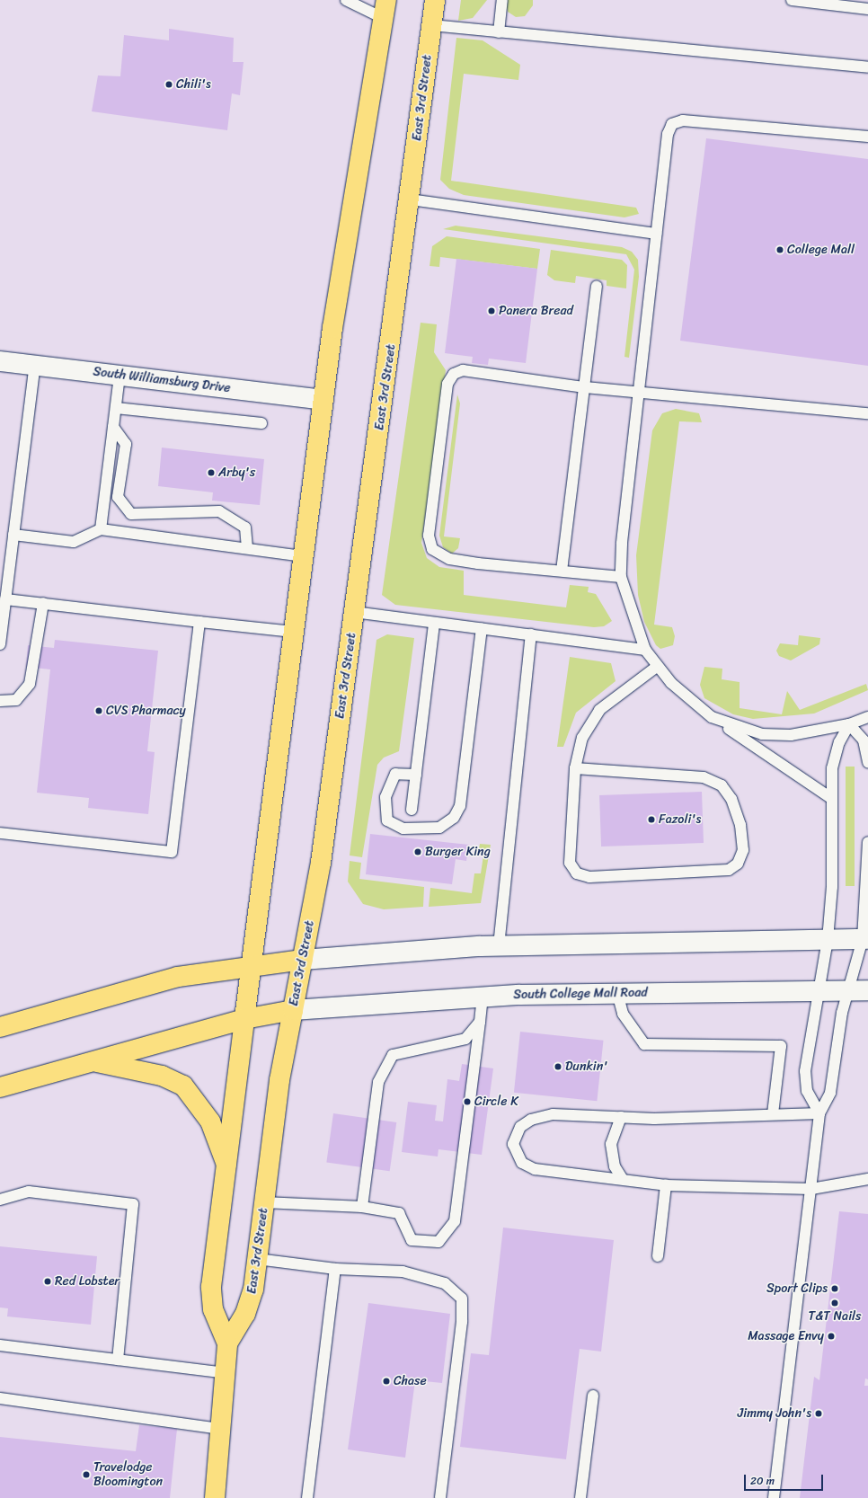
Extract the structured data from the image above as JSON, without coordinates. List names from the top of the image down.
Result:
{
  "streets": {
    "main road": ["East 3rd Street", "South Williamsburg Drive", "South College Mall Road"]
  },
  "crossings": [
    ["East 3rd Street", "South Williamsburg Drive"],
    ["East 3rd Street", "South College Mall Road"]
  ],
  "places": [
    "Chili's",
    "College Mall",
    "Panera Bread",
    "Arby's",
    "CVS Pharmacy",
    "Fazoli's",
    "Burger King",
    "Dunkin'",
    "Circle K",
    "Red Lobster",
    "Sport Clips",
    "T&T Nails",
    "Massage Envy",
    "Chase",
    "Jimmy John's",
    "Travelodge Bloomington"
  ],
  "scale_bar": "20 m"
}
